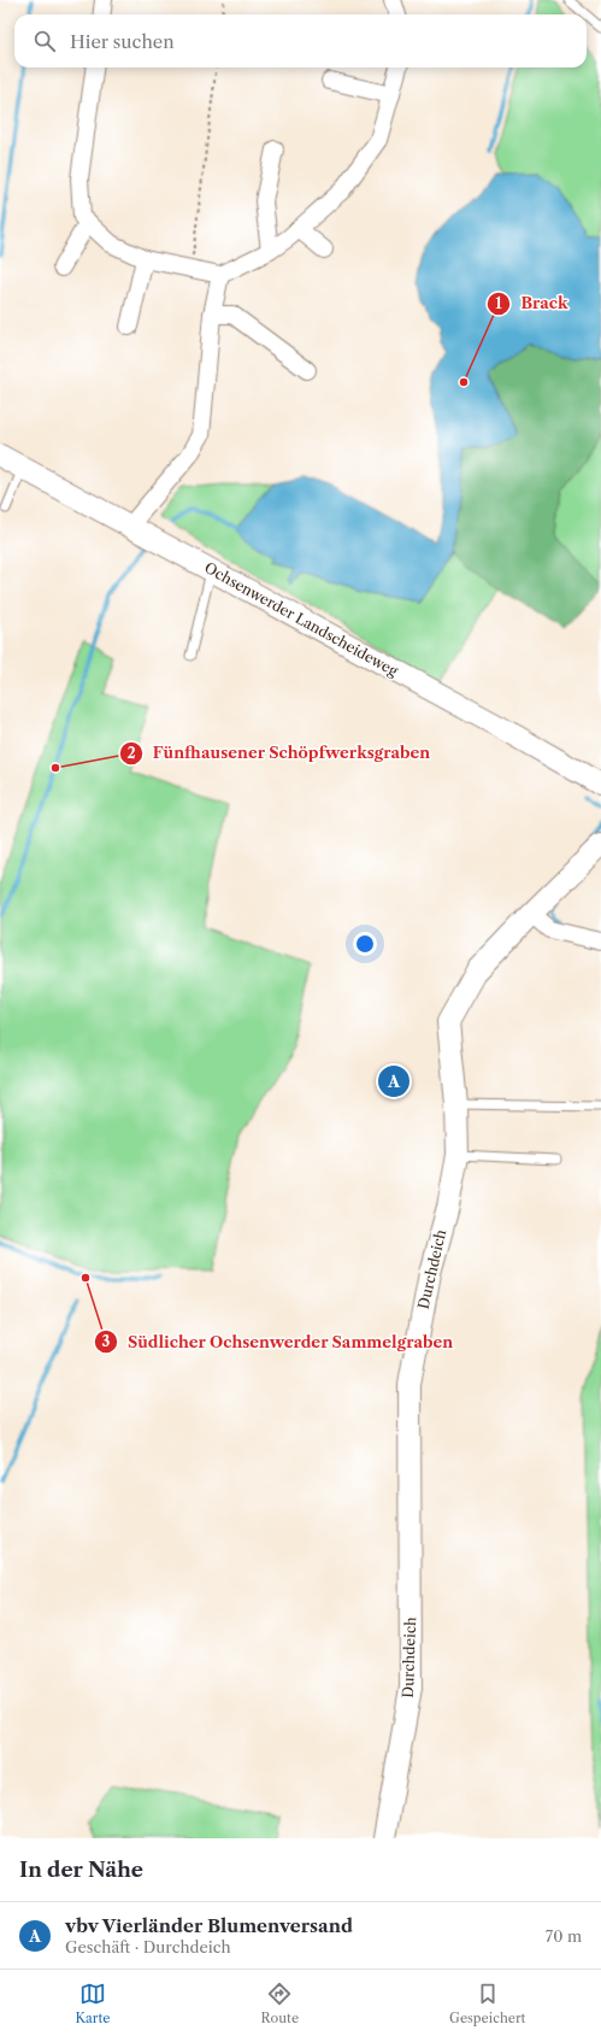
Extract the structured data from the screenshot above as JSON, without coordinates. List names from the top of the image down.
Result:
{
  "streets": {
    "street": ["Ochsenwerder Landscheideweg", "Durchdeich"]
  },
  "places": ["Brack", "Fünfhausener Schöpfwerksgraben", "Südlicher Ochsenwerder Sammelgraben"],
  "page": {
    "search": "Hier suchen",
    "pins": "A",
    "heading": "In der Nähe",
    "list": [
      {
        "mark": "A",
        "name": "vbv Vierländer Blumenversand",
        "note": "Geschäft · Durchdeich",
        "value": "70 m"
      }
    ],
    "nav": ["Karte", "Route", "Gespeichert"]
  }
}
